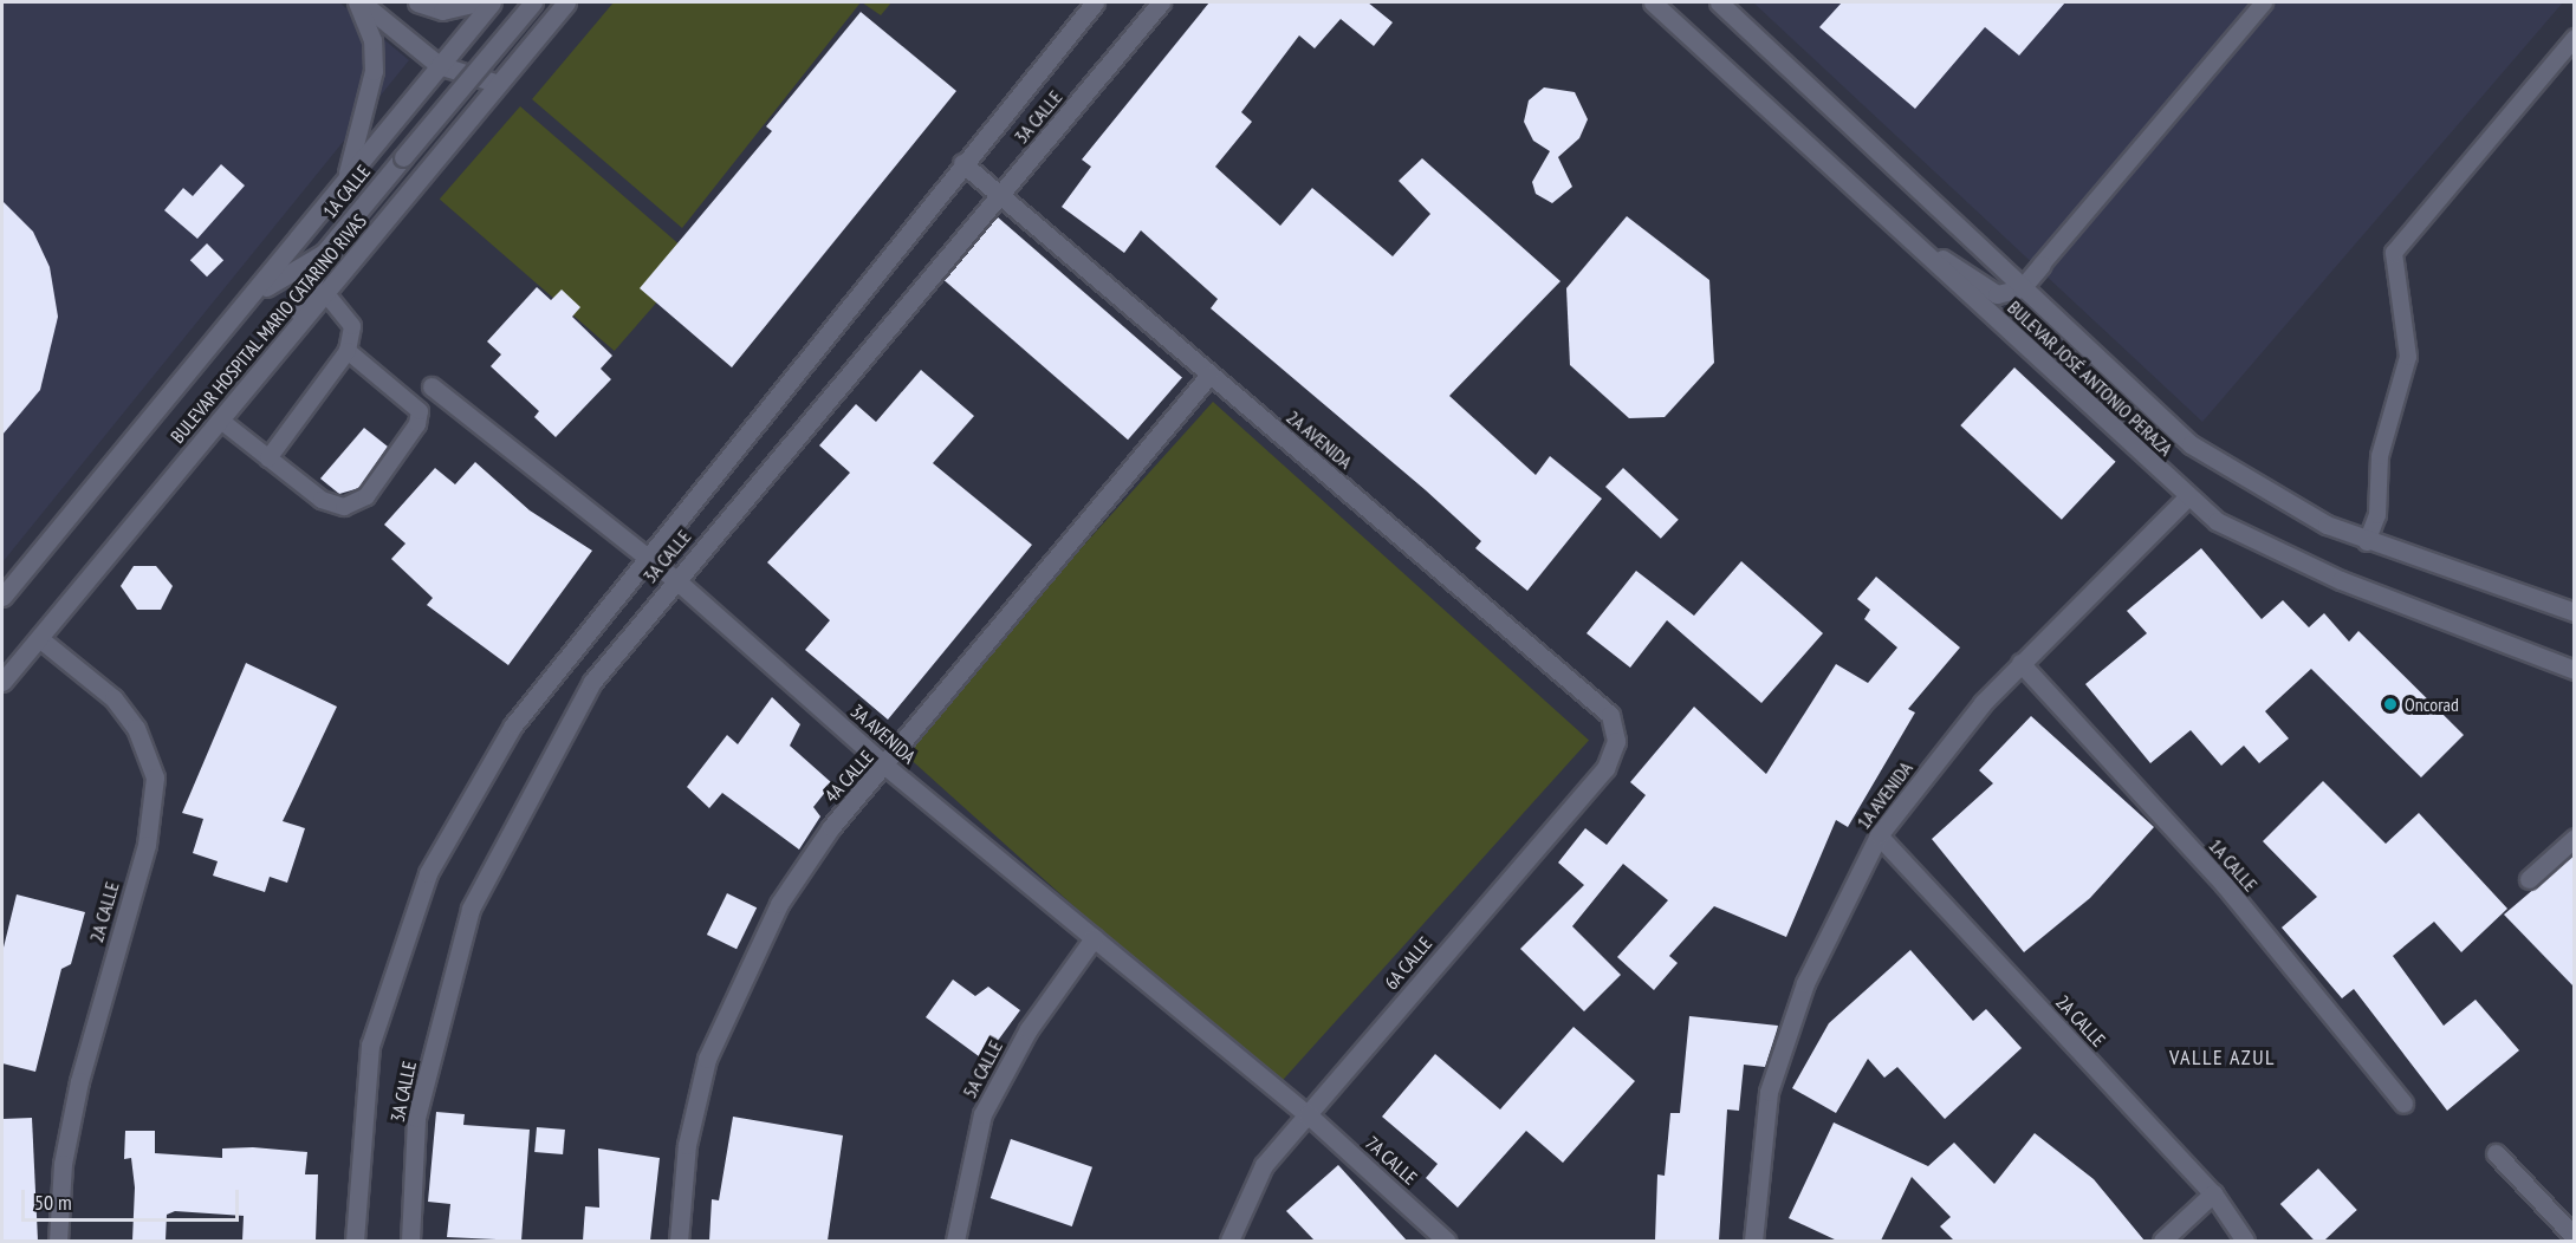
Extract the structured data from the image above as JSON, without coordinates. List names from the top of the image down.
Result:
{
  "streets": {
    "street": [
      "3A CALLE",
      "1A CALLE",
      "BULEVAR HOSPITAL MARIO CATARINO RIVAS",
      "BULEVAR JOSÉ ANTONIO PERAZA",
      "2A AVENIDA",
      "3A AVENIDA",
      "4A CALLE",
      "1A AVENIDA",
      "2A CALLE",
      "6A CALLE",
      "5A CALLE",
      "7A CALLE"
    ]
  },
  "crossings": [
    ["3A CALLE", "2A AVENIDA"],
    ["3A CALLE", "3A AVENIDA"],
    ["1A CALLE", "1A AVENIDA"],
    ["BULEVAR HOSPITAL MARIO CATARINO RIVAS", "2A CALLE"],
    ["BULEVAR JOSÉ ANTONIO PERAZA", "1A AVENIDA"],
    ["2A AVENIDA", "4A CALLE"],
    ["2A AVENIDA", "6A CALLE"],
    ["3A AVENIDA", "4A CALLE"],
    ["3A AVENIDA", "6A CALLE"],
    ["3A AVENIDA", "5A CALLE"],
    ["3A AVENIDA", "7A CALLE"],
    ["1A AVENIDA", "2A CALLE"],
    ["6A CALLE", "7A CALLE"]
  ],
  "districts": ["VALLE AZUL"],
  "places": ["Oncorad"],
  "scale_bar": "50 m"
}
